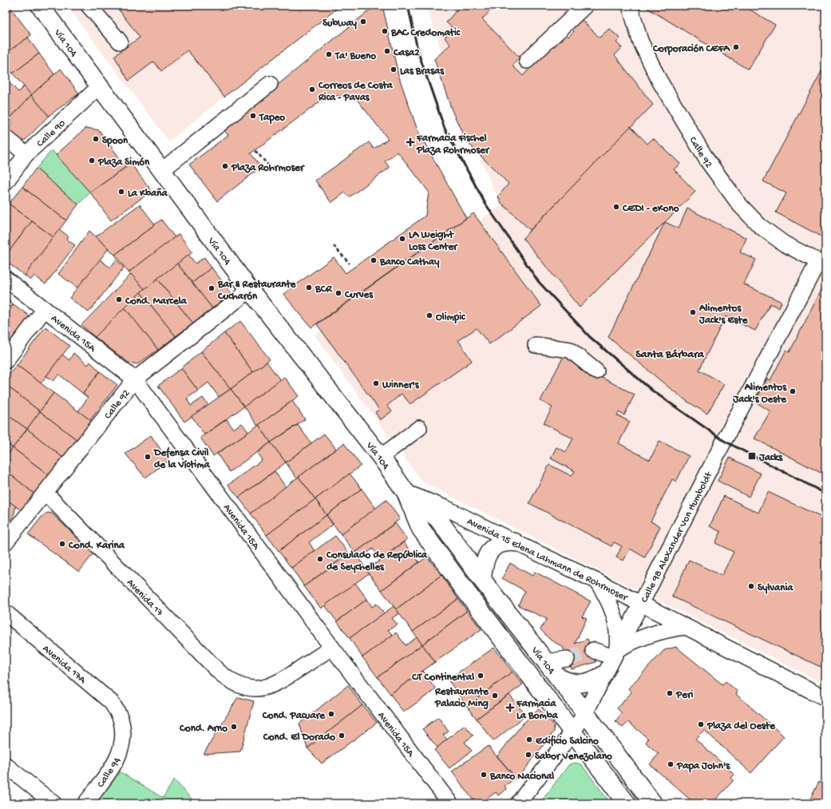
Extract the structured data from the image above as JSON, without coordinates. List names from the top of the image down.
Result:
{
  "streets": {
    "main road": ["Vía 104"],
    "street": [
      "Calle 90",
      "Calle 92",
      "Avenida 15A",
      "Calle 98 Alexander Von Humboldt",
      "Avenida 15 Elena Lahmann de Rohrmoser",
      "Avenida 17",
      "Avenida 17A",
      "Calle 94"
    ]
  },
  "crossings": [
    ["Vía 104", "Calle 90"],
    ["Vía 104", "Calle 92"],
    ["Vía 104", "Calle 98 Alexander Von Humboldt"],
    ["Vía 104", "Avenida 15 Elena Lahmann de Rohrmoser"],
    ["Calle 92", "Avenida 15A"],
    ["Calle 92", "Calle 98 Alexander Von Humboldt"],
    ["Calle 92", "Avenida 17"],
    ["Avenida 15A", "Avenida 17"],
    ["Calle 98 Alexander Von Humboldt", "Avenida 15 Elena Lahmann de Rohrmoser"],
    ["Avenida 17A", "Calle 94"]
  ],
  "districts": ["Santa Bárbara"],
  "places": {
    "other": [
      "Subway",
      "BAC Credomatic",
      "Corporación CEFA",
      "Casa2",
      "Ta' Bueno",
      "Las Brasas",
      "Correos de Costa Rica - Pavas",
      "Tapeo",
      "Spoon",
      "Plaza Simón",
      "Plaza Rohrmoser",
      "La Kbaña",
      "CEDI - eKono",
      "LA Weight Loss Center",
      "Banco Cathay",
      "BCR",
      "Bar & Restaurante Cucharón",
      "Curves",
      "Cond. Marcela",
      "Alimentos Jack's Este",
      "Olimpic",
      "Winner's",
      "Alimentos Jack's Oeste",
      "Defensa Civil de la Víctima",
      "Cond. Karina",
      "Consulado de República de Seychelles",
      "Sylvania",
      "CT Continental",
      "Peri",
      "Restaurante Palacio Ming",
      "Cond. Pacuare",
      "Plaza del Oeste",
      "Cond. Arno",
      "Cond. El Dorado",
      "Edificio Salcino",
      "Sabor Venezolano",
      "Papa John's",
      "Banco Nacional"
    ],
    "health": ["Farmacia Fischel Plaza Rohrmoser", "Farmacia La Bomba"],
    "transit": ["Jacks"]
  }
}
